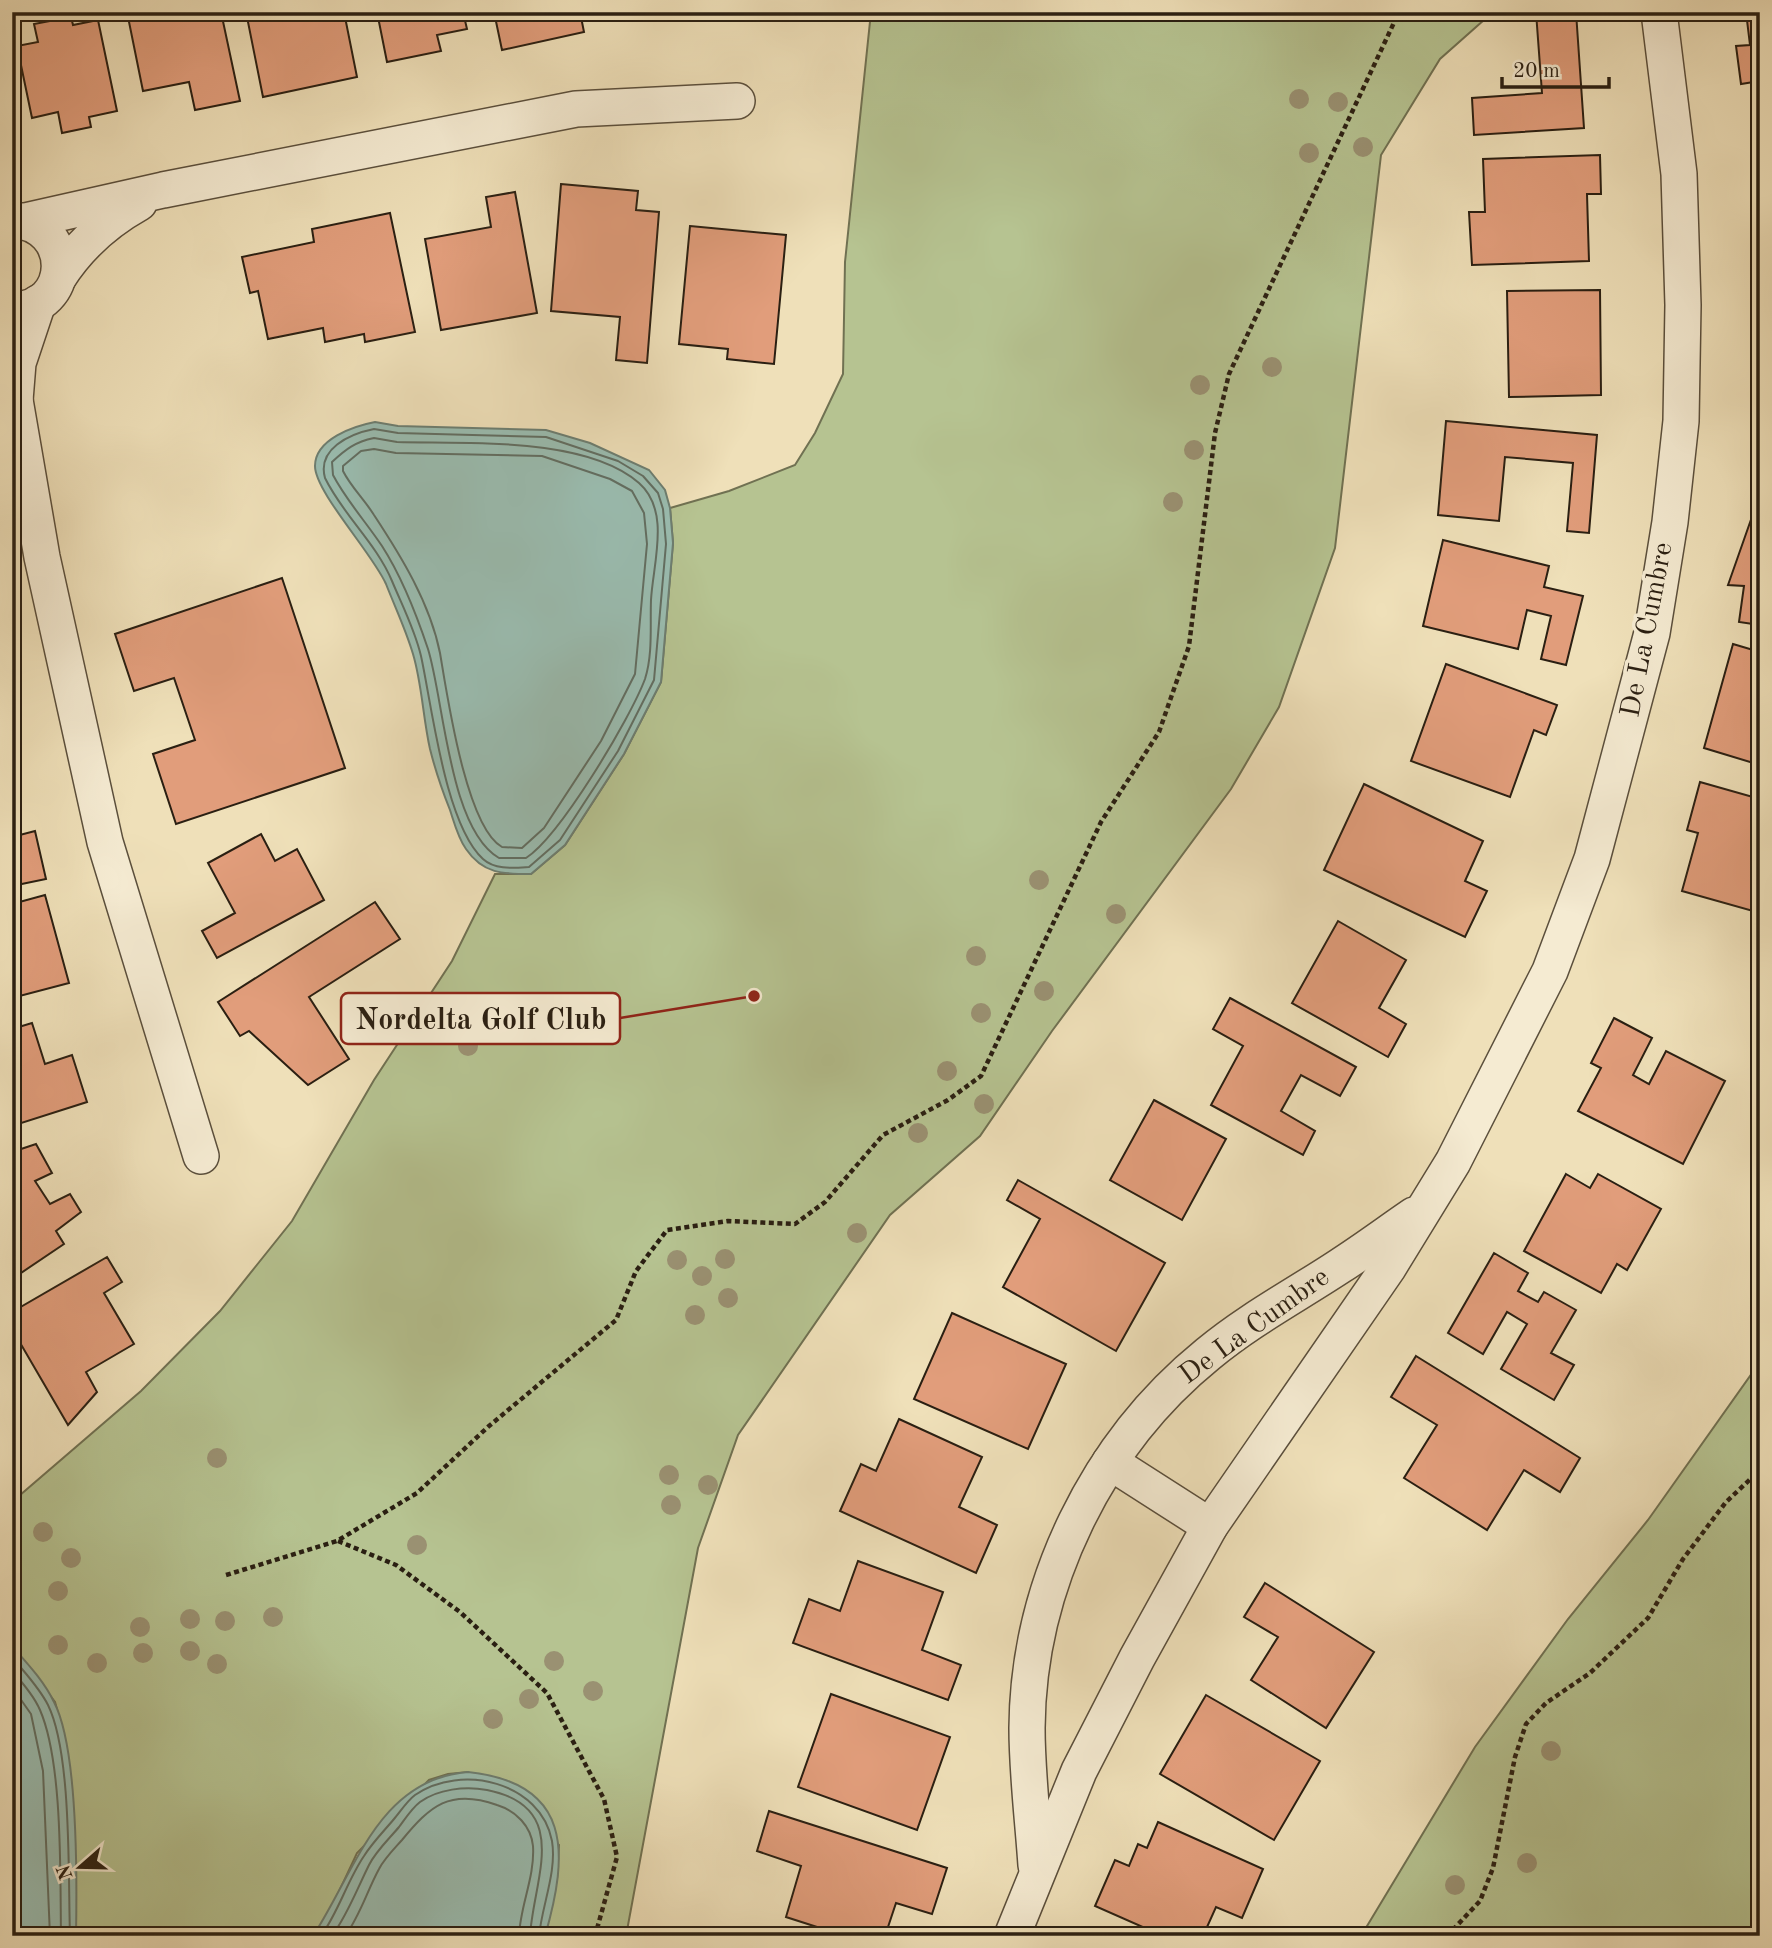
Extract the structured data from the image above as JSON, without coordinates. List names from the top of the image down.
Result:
{
  "streets": {
    "street": ["De La Cumbre"]
  },
  "places": ["Nordelta Golf Club"],
  "scale_bar": "20 m",
  "north": "left"
}
